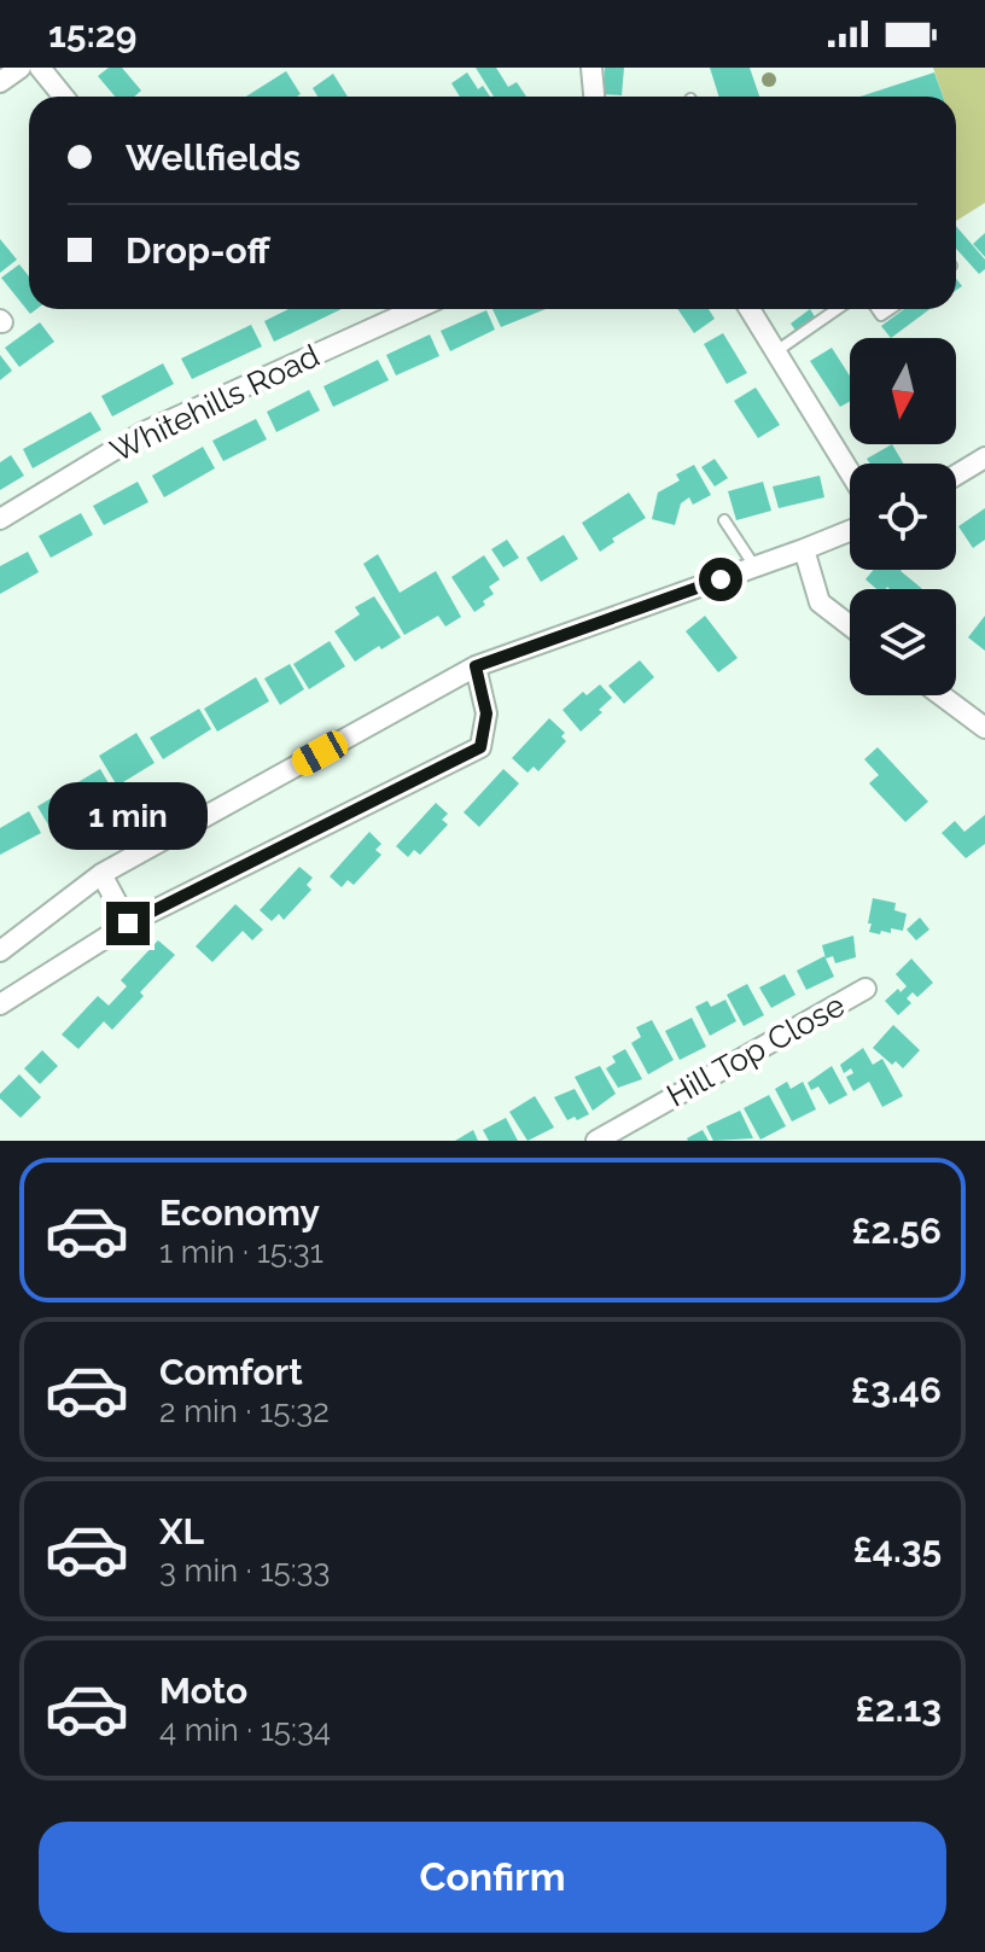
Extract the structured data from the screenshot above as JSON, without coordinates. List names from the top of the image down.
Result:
{
  "streets": {
    "street": ["Whitehills Road", "Hill Top Close"]
  },
  "north": "bottom",
  "page": {
    "status": "15:29",
    "banner": ["Wellfields", "Drop-off"],
    "bubble": "1 min",
    "list": [
      {
        "name": "Economy",
        "note": "1 min · 15:31",
        "value": "£2.56"
      },
      {
        "name": "Comfort",
        "note": "2 min · 15:32",
        "value": "£3.46"
      },
      {
        "name": "XL",
        "note": "3 min · 15:33",
        "value": "£4.35"
      },
      {
        "name": "Moto",
        "note": "4 min · 15:34",
        "value": "£2.13"
      }
    ],
    "buttons": "Confirm"
  }
}
